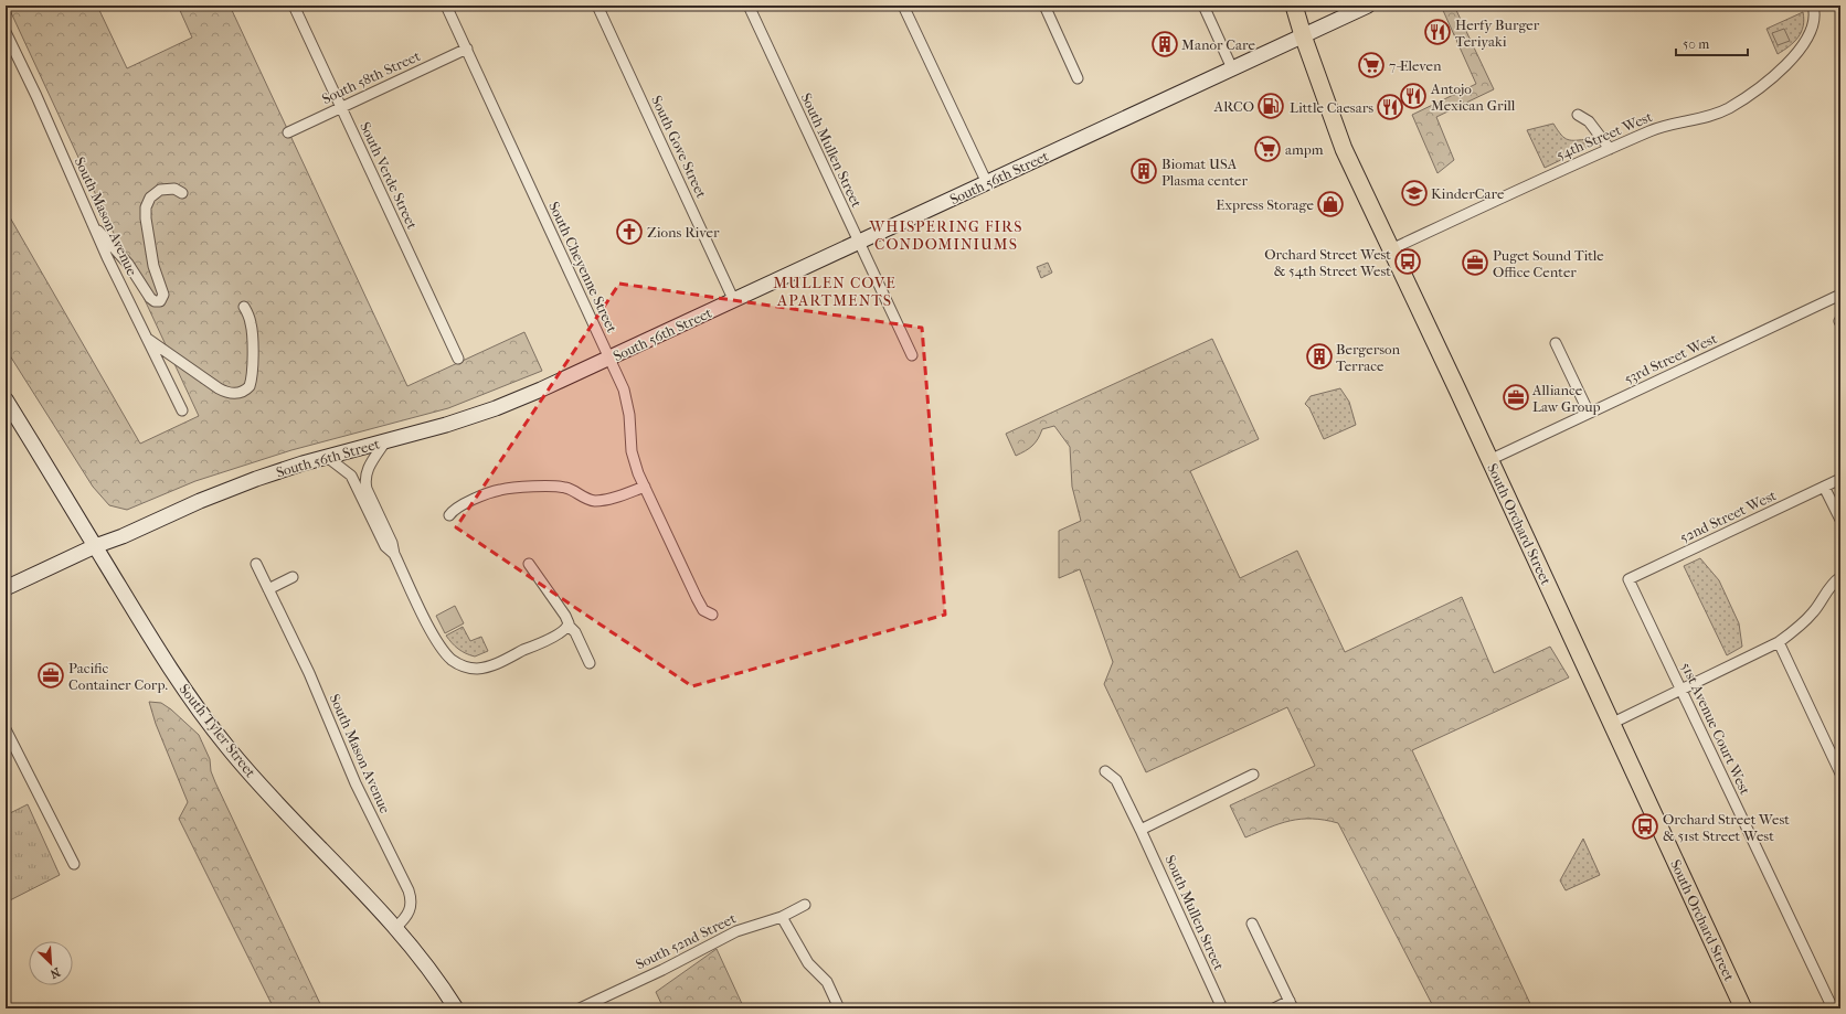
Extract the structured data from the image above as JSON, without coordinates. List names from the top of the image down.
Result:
{
  "streets": {
    "main road": ["South 56th Street", "South Orchard Street", "South Tyler Street"],
    "street": [
      "South 58th Street",
      "54th Street West",
      "South Gove Street",
      "South Mullen Street",
      "South Verde Street",
      "South Mason Avenue",
      "South Cheyenne Street",
      "53rd Street West",
      "52nd Street West",
      "51st Avenue Court West",
      "South 52nd Street"
    ]
  },
  "crossings": [
    ["South 58th Street", "South Verde Street"],
    ["South 58th Street", "South Cheyenne Street"],
    ["54th Street West", "South Orchard Street"],
    ["South Gove Street", "South 56th Street"],
    ["South Mullen Street", "South 56th Street"],
    ["South 56th Street", "South Cheyenne Street"],
    ["South 56th Street", "South Orchard Street"],
    ["South 56th Street", "South Tyler Street"],
    ["South Mason Avenue", "South Tyler Street"],
    ["53rd Street West", "South Orchard Street"],
    ["52nd Street West", "51st Avenue Court West"]
  ],
  "districts": ["WHISPERING FIRS CONDOMINIUMS", "MULLEN COVE APARTMENTS"],
  "places": {
    "restaurant": ["Herfy Burger Teriyaki", "Antojo Mexican Grill", "Little Caesars"],
    "building": ["Manor Care", "Biomat USA Plasma center", "Bergerson Terrace"],
    "supermarket": ["7-Eleven", "ampm"],
    "fuel station": ["ARCO"],
    "school or university": ["KinderCare"],
    "shop": ["Express Storage"],
    "church": ["Zions River"],
    "bus stop": ["Orchard Street West & 54th Street West", "Orchard Street West & 51st Street West"],
    "office": ["Puget Sound Title Office Center", "Alliance Law Group", "Pacific Container Corp."]
  },
  "scale_bar": "50 m",
  "north": "bottom right"
}
